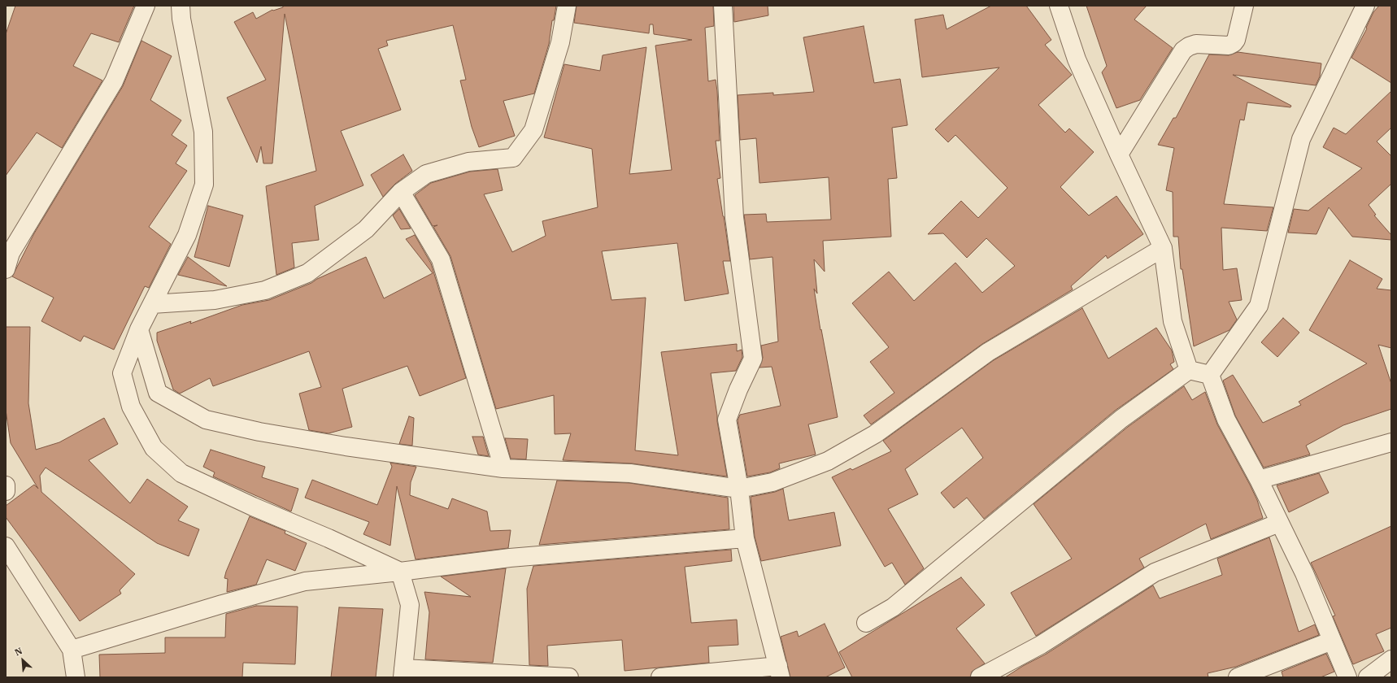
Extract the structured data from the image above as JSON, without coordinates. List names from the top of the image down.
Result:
{
  "north": "top left"
}
